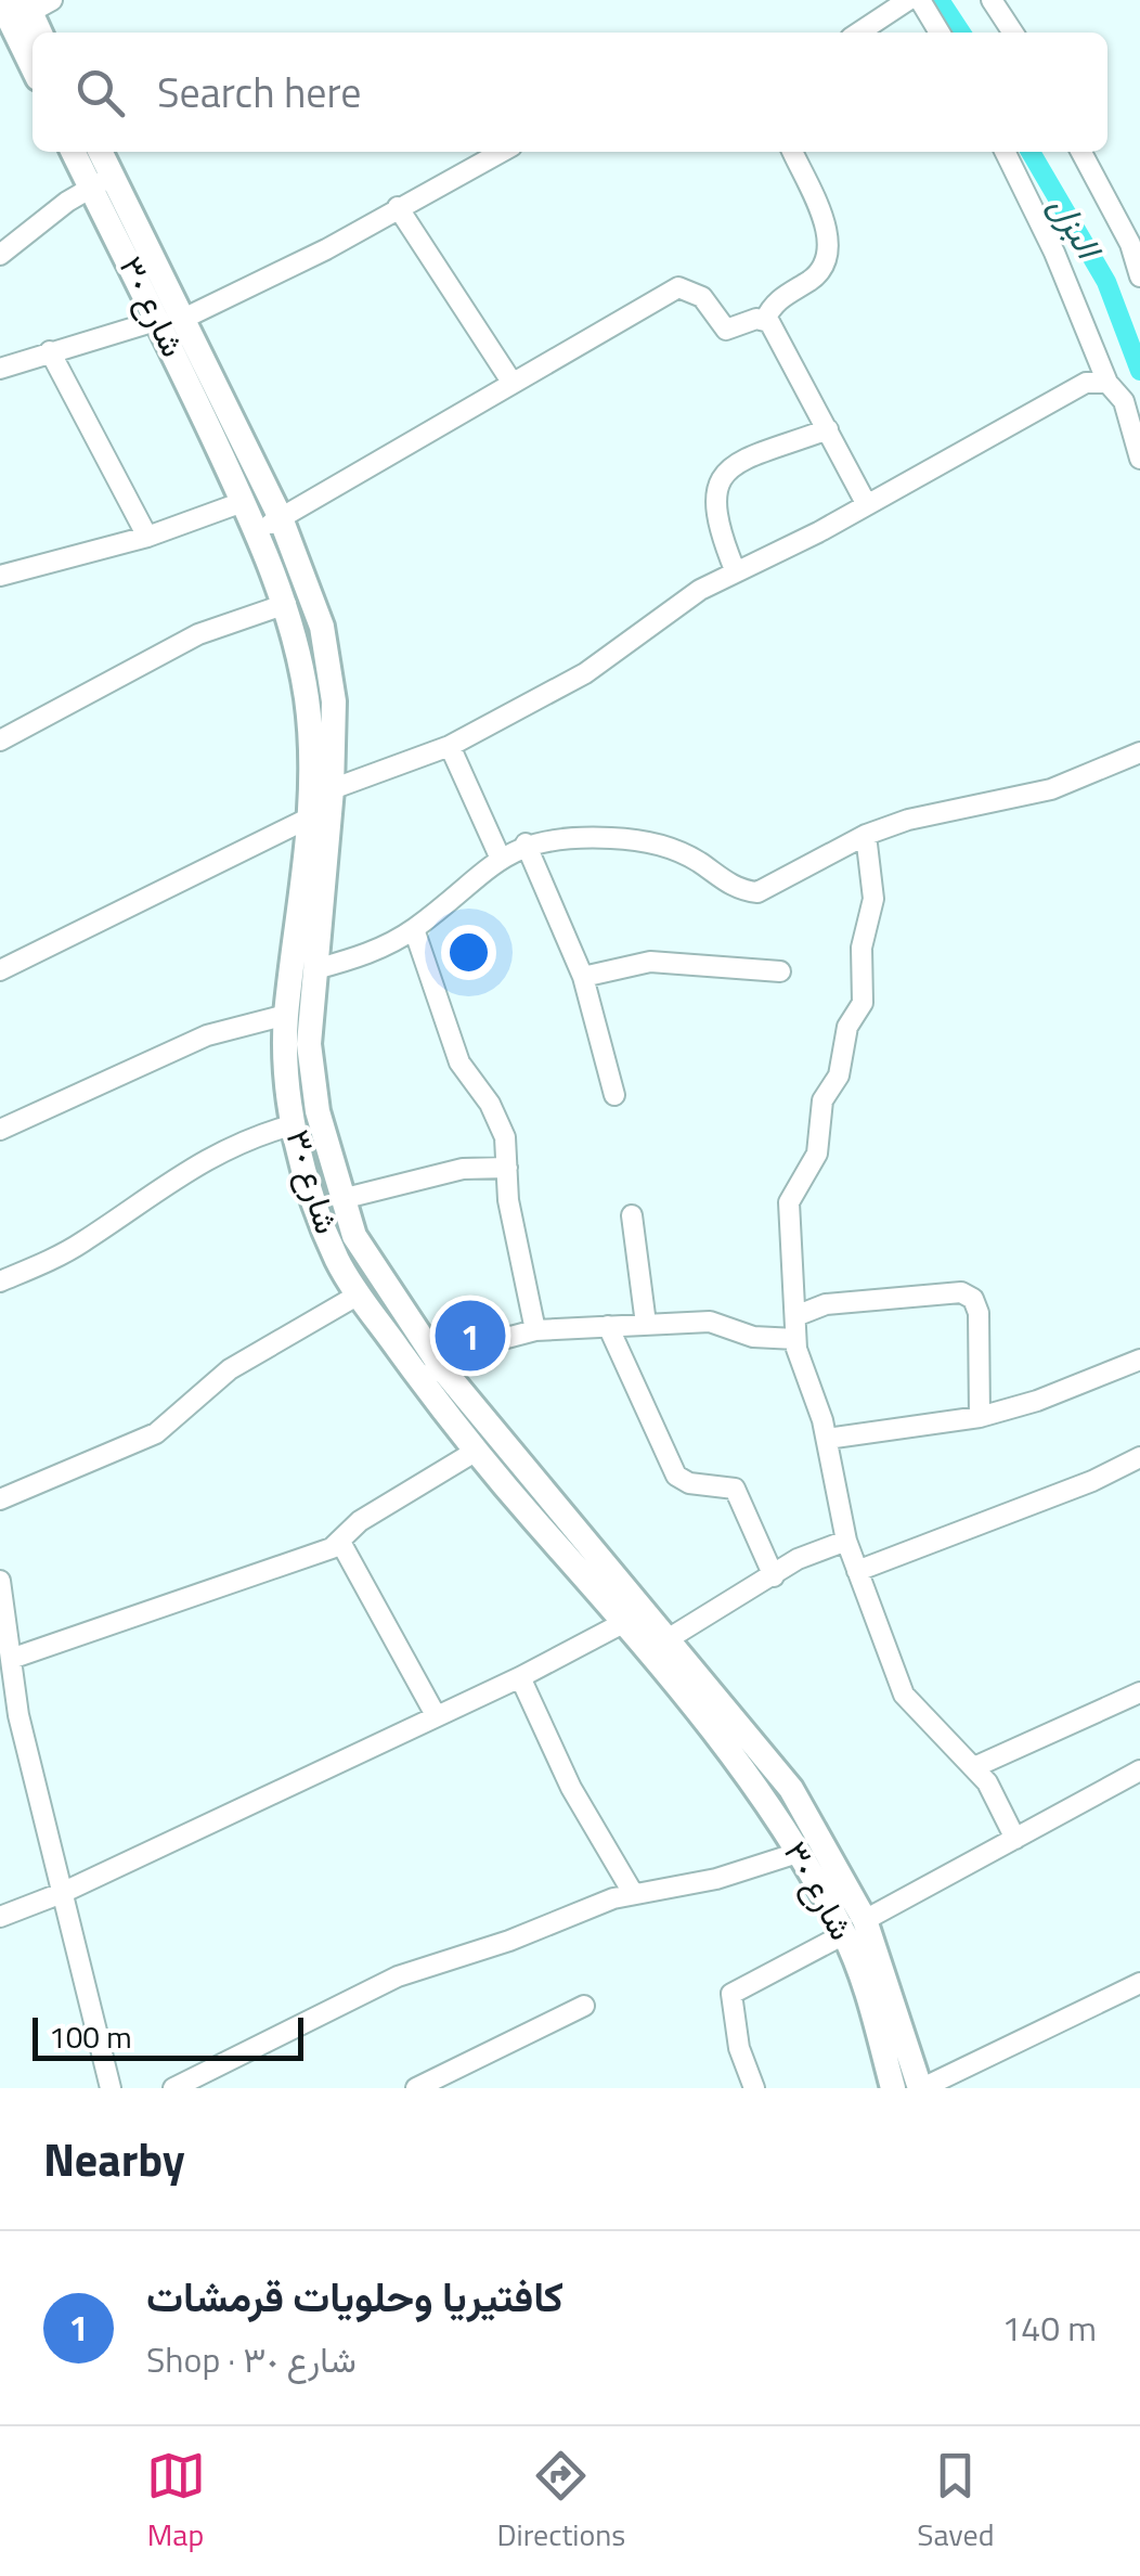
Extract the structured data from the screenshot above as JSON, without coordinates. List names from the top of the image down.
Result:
{
  "streets": {
    "street": ["شارع ٣٠"]
  },
  "water": ["البزل"],
  "scale_bar": "100 m",
  "page": {
    "search": "Search here",
    "pins": "1",
    "scale": "100 m",
    "heading": "Nearby",
    "list": [
      {
        "mark": "1",
        "name": "كافتيريا وحلويات قرمشات",
        "note": "Shop · شارع ٣٠",
        "value": "140 m"
      }
    ],
    "nav": ["Map", "Directions", "Saved"]
  }
}
